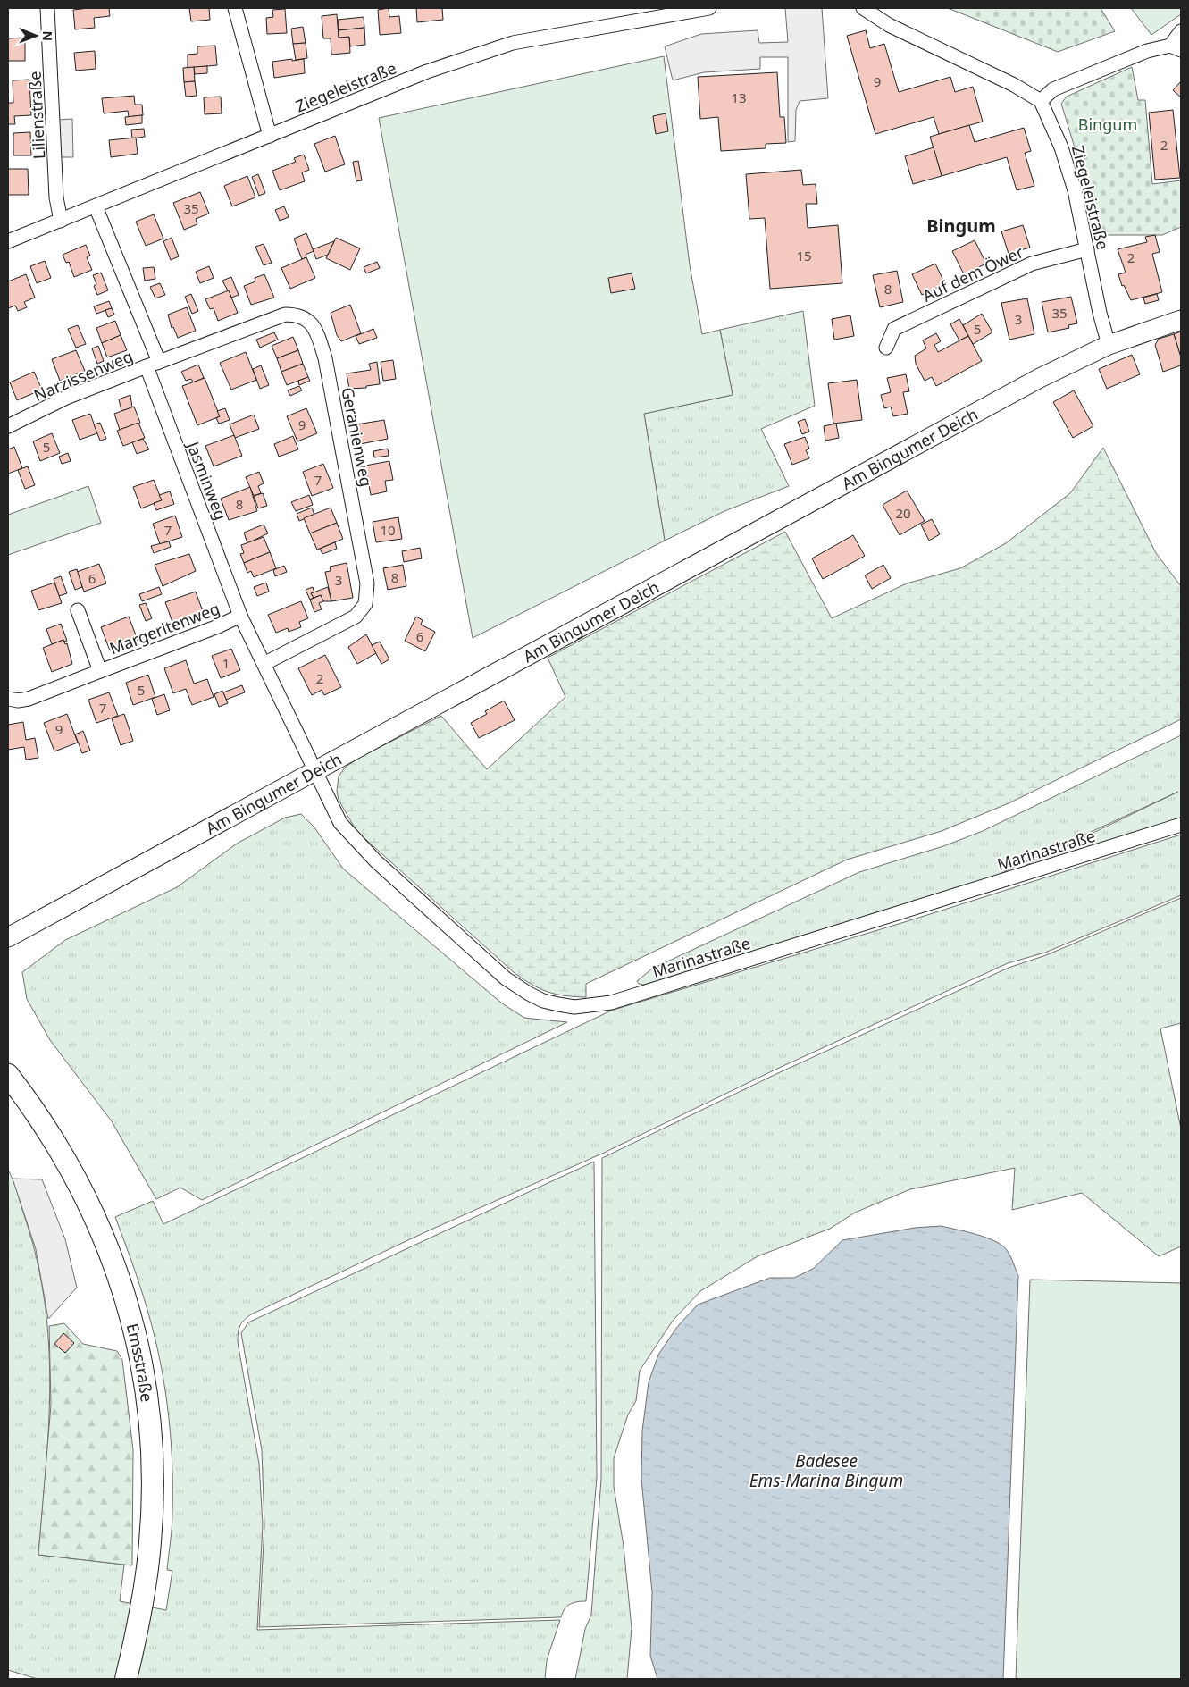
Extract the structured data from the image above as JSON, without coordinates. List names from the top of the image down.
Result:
{
  "streets": {
    "main road": ["Am Bingumer Deich", "Emsstraße"],
    "street": [
      "Ziegeleistraße",
      "Lilienstraße",
      "Auf dem Öwer",
      "Narzissenweg",
      "Geranienweg",
      "Jasminweg",
      "Margeritenweg",
      "Marinastraße"
    ]
  },
  "crossings": [
    ["Ziegeleistraße", "Lilienstraße"],
    ["Ziegeleistraße", "Auf dem Öwer"],
    ["Ziegeleistraße", "Am Bingumer Deich"],
    ["Ziegeleistraße", "Jasminweg"],
    ["Narzissenweg", "Geranienweg"],
    ["Narzissenweg", "Jasminweg"],
    ["Geranienweg", "Jasminweg"],
    ["Am Bingumer Deich", "Jasminweg"],
    ["Am Bingumer Deich", "Marinastraße"],
    ["Jasminweg", "Margeritenweg"],
    ["Jasminweg", "Marinastraße"]
  ],
  "districts": ["Bingum"],
  "water": ["Badesee Ems-Marina Bingum"],
  "parks": ["Bingum"],
  "house_numbers": [
    "9",
    "13",
    "2",
    "35",
    "15",
    "2",
    "8",
    "35",
    "3",
    "5",
    "9",
    "5",
    "7",
    "8",
    "20",
    "7",
    "10",
    "8",
    "6",
    "3",
    "6",
    "1",
    "2",
    "5",
    "7",
    "9"
  ],
  "north": "right"
}
